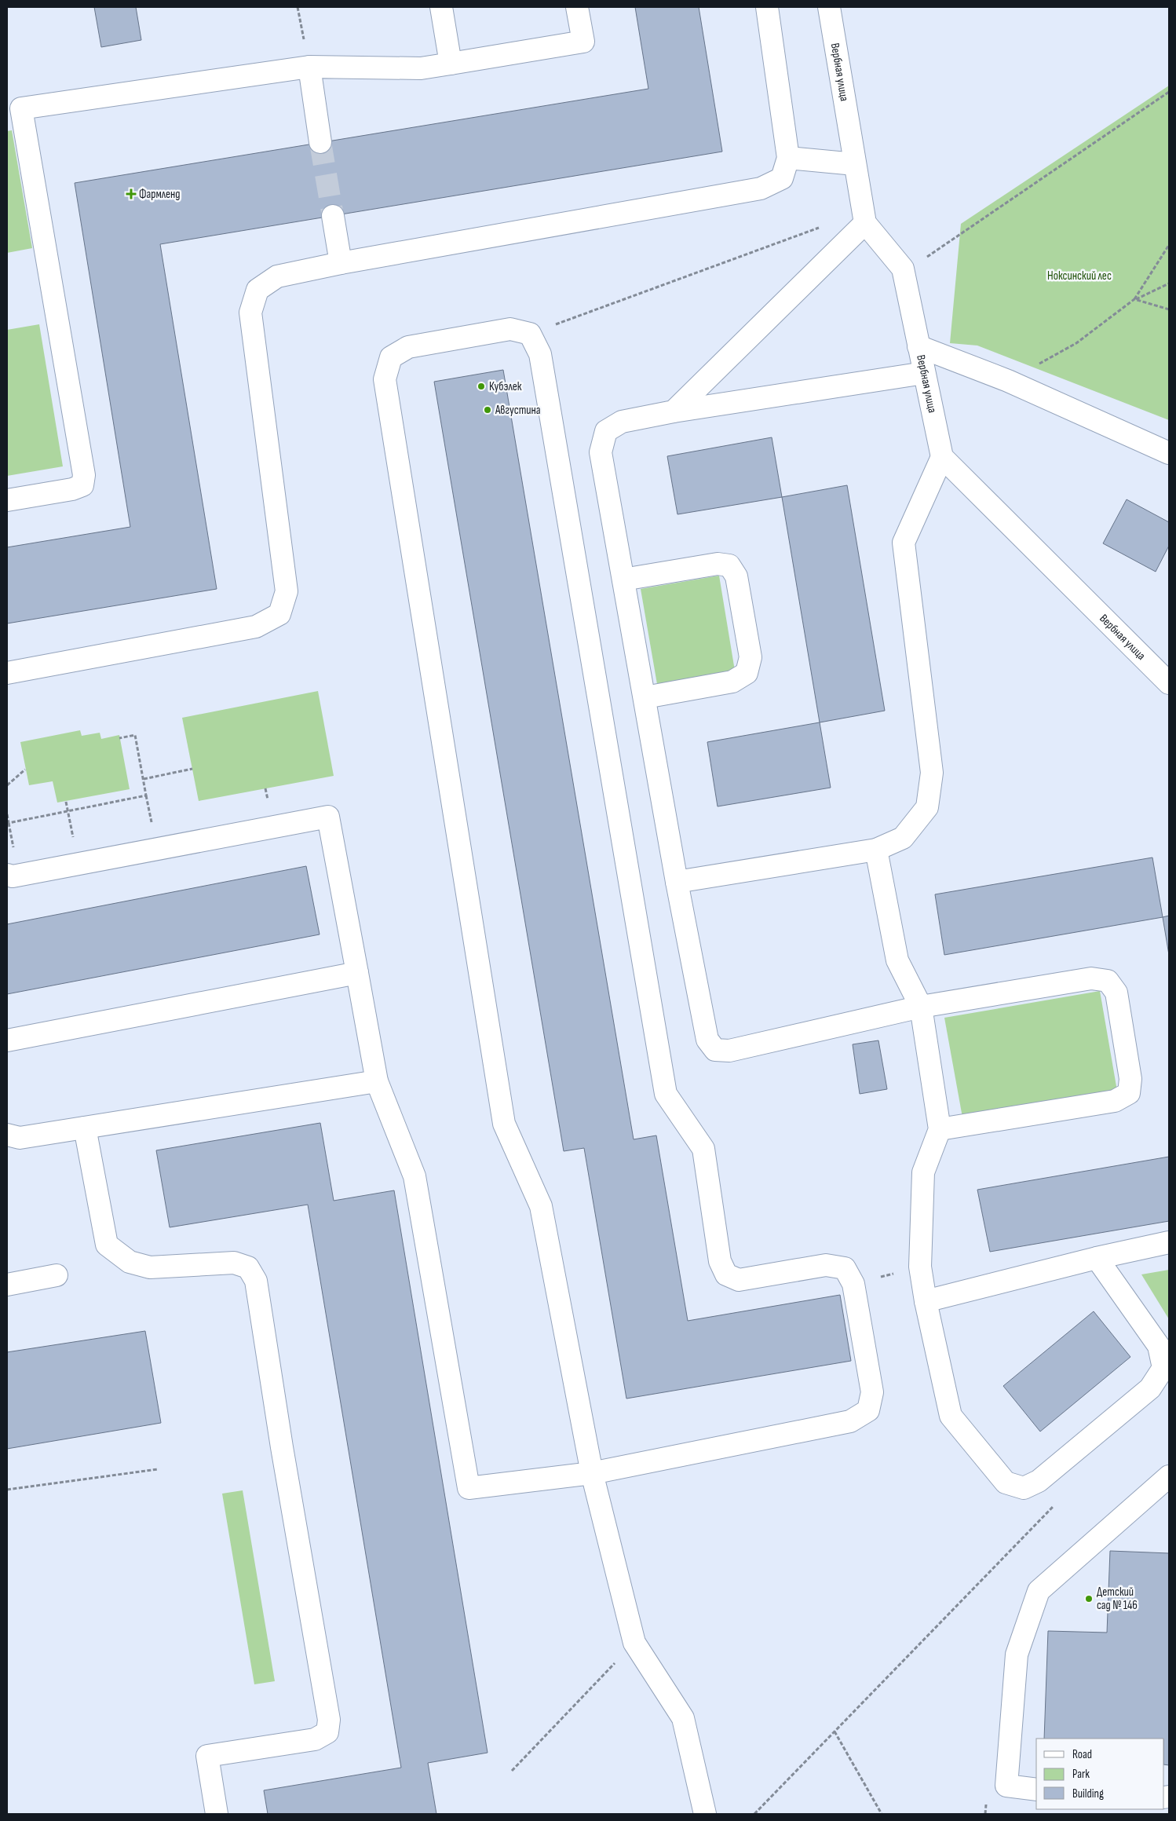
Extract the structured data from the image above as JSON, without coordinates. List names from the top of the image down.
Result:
{
  "streets": {
    "street": ["Вербная улица"]
  },
  "parks": ["Ноксинский лес"],
  "places": {
    "health": ["Фармленд"],
    "other": ["Кубэлек", "Августина", "Детский сад № 146"]
  },
  "legend": ["Road", "Park", "Building"]
}
